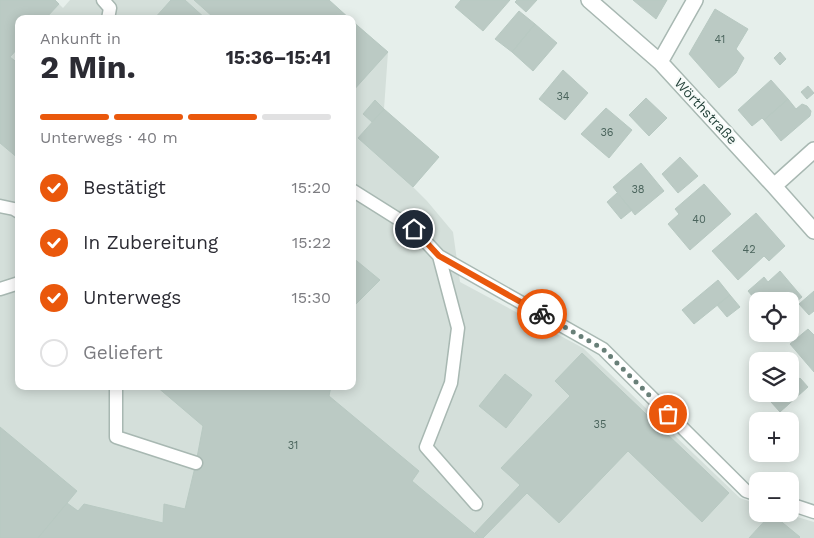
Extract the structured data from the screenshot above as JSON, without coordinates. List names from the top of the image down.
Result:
{
  "streets": {
    "street": ["Wörthstraße"]
  },
  "house_numbers": [
    "41",
    "34",
    "36",
    "38",
    "40",
    "42",
    "35",
    "31"
  ],
  "page": {
    "heading": ["2 Min.", "Ankunft in", "15:36–15:41"],
    "bar": "Unterwegs · 40 m",
    "list": [
      ["Bestätigt", "15:20"],
      ["In Zubereitung", "15:22"],
      ["Unterwegs", "15:30"],
      "Geliefert"
    ],
    "map_buttons": ["+", "−"]
  }
}
